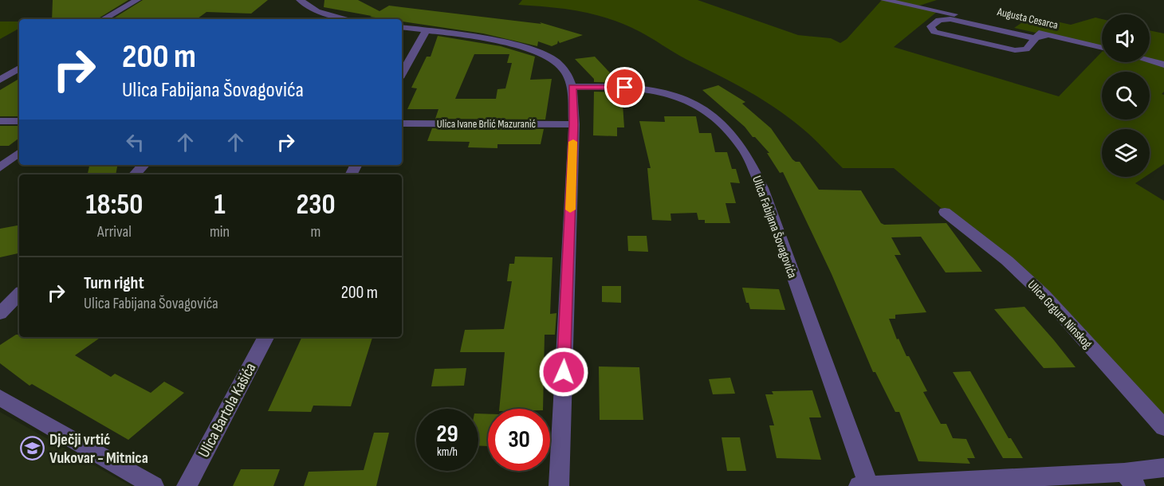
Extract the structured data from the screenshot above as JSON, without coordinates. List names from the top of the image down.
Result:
{
  "streets": {
    "street": [
      "Augusta Cesarca",
      "Ulica Ivane Brlić Mazuranić",
      "Ulica Fabijana Šovagovića",
      "Ulica Grgura Ninskog",
      "Ulica Bartola Kašića"
    ]
  },
  "places": {
    "school or university": ["Dječji vrtić Vukovar - Mitnica"]
  },
  "page": {
    "turn": ["200 m", "Ulica Fabijana Šovagovića"],
    "eta": [
      "18:50",
      "Arrival",
      "1",
      "min",
      "230",
      "m"
    ],
    "list": [
      {
        "name": "Turn right",
        "note": "Ulica Fabijana Šovagovića",
        "value": "200 m"
      }
    ],
    "speed": "29 km/h",
    "limit": "30"
  }
}
